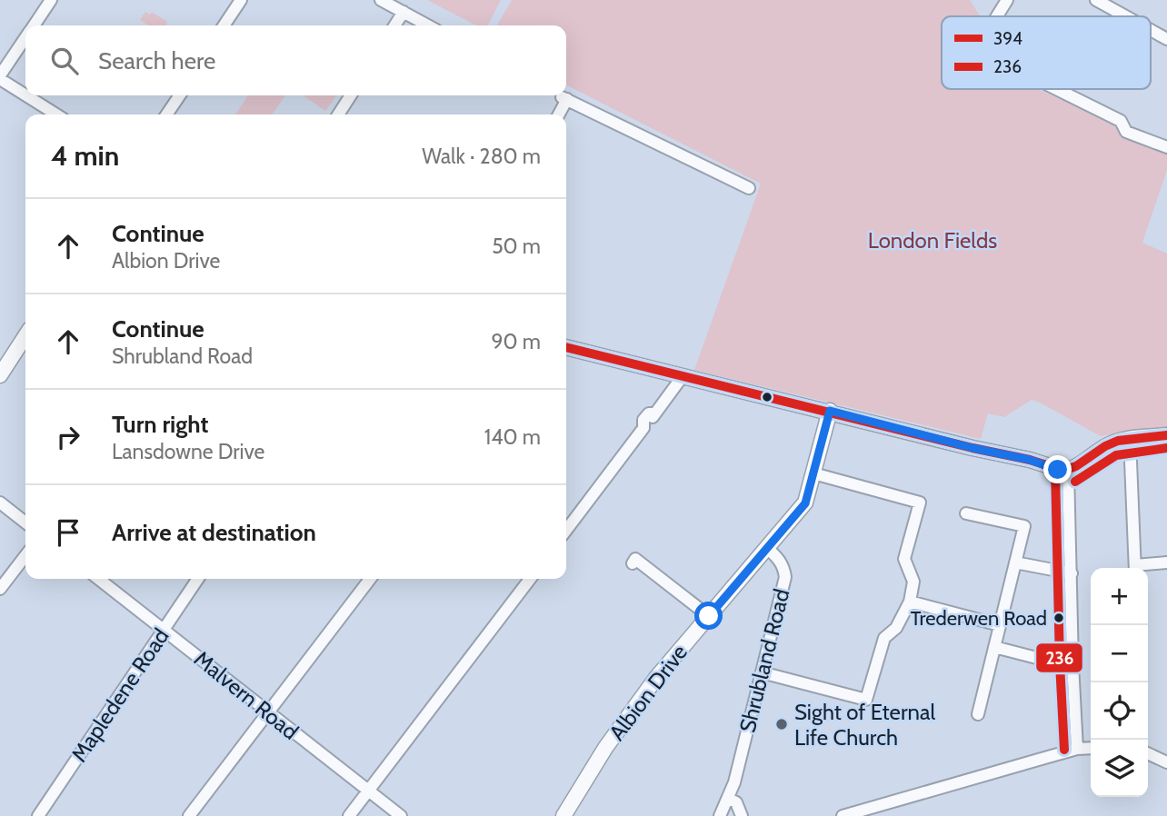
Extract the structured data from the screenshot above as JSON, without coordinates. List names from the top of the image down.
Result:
{
  "streets": {
    "street": [
      "Shrubland Road",
      "Albion Drive",
      "Mapledene Road",
      "Malvern Road"
    ]
  },
  "crossings": [
    ["Shrubland Road", "Albion Drive"],
    ["Mapledene Road", "Malvern Road"]
  ],
  "parks": ["London Fields"],
  "places": ["Trederwen Road", "Sight of Eternal Life Church"],
  "lines": ["transit line 394", "transit line 236"],
  "legend": ["394", "236"],
  "page": {
    "search": "Search here",
    "heading": ["4 min", "Walk · 280 m"],
    "list": [
      ["Continue", "Albion Drive", "50 m"],
      ["Continue", "Shrubland Road", "90 m"],
      ["Turn right", "Lansdowne Drive", "140 m"],
      "Arrive at destination"
    ],
    "map_buttons": ["+", "−"]
  }
}
